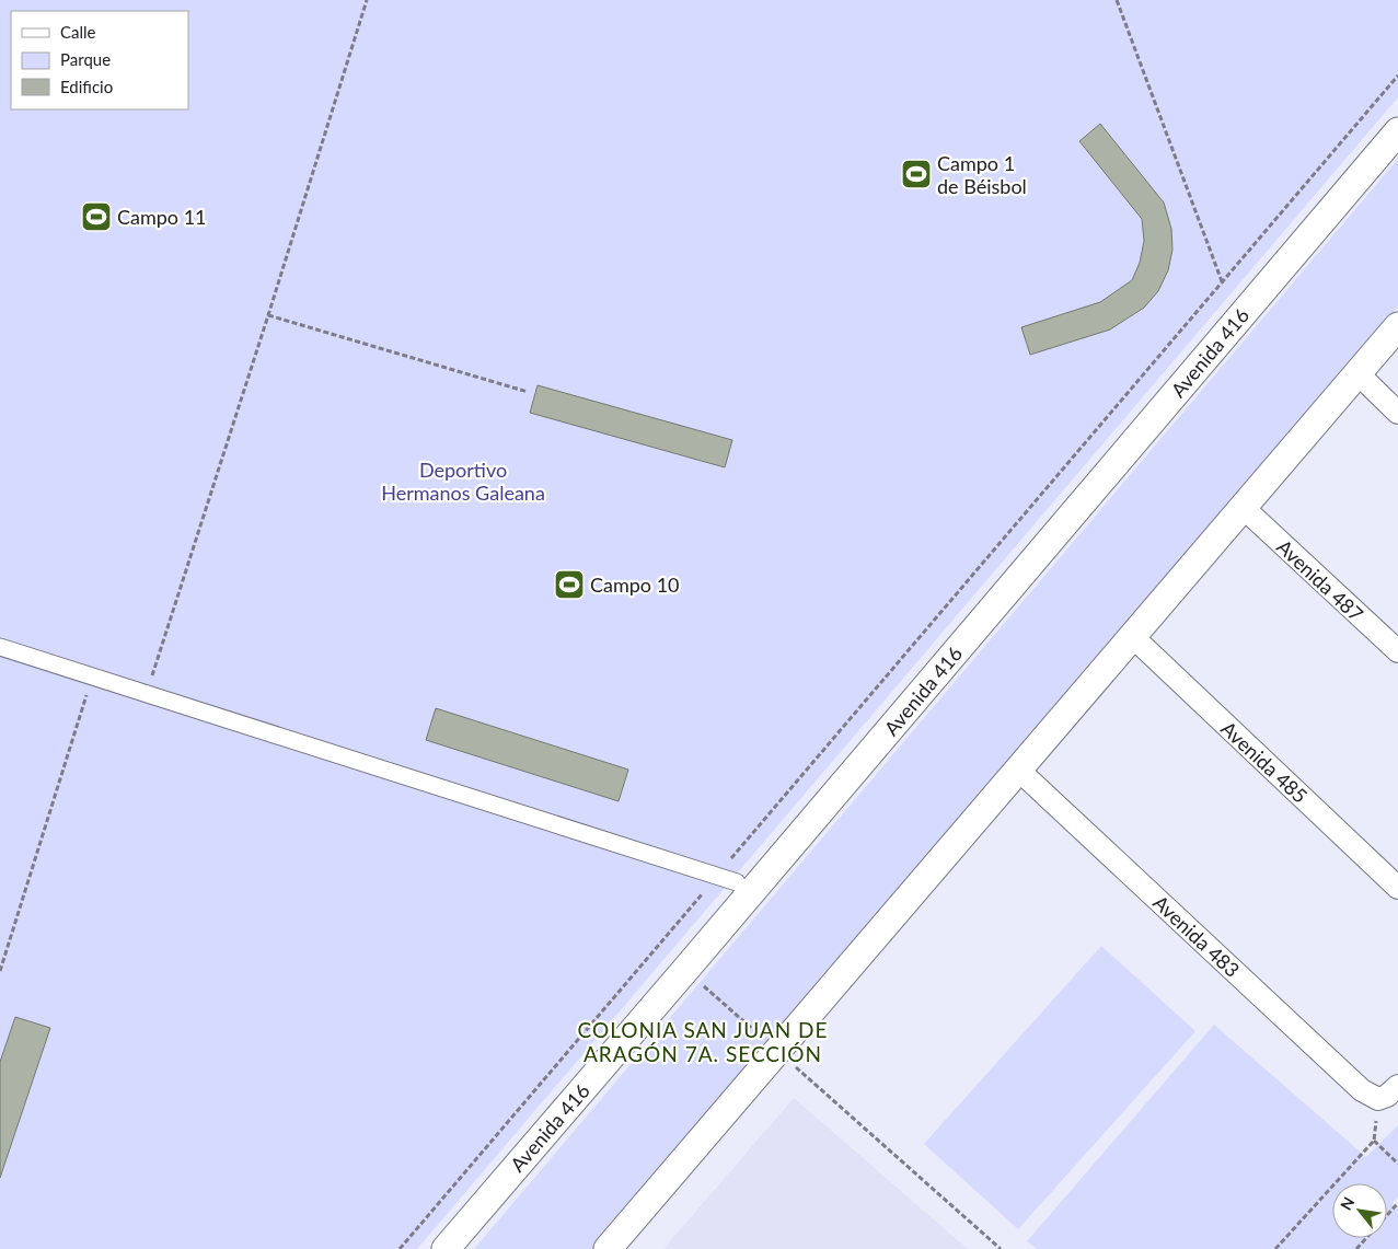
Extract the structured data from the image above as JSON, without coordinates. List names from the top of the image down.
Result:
{
  "streets": {
    "street": [
      "Avenida 416",
      "Avenida 487",
      "Avenida 485",
      "Avenida 483"
    ]
  },
  "districts": ["COLONIA SAN JUAN DE ARAGÓN 7A. SECCIÓN"],
  "parks": ["Deportivo Hermanos Galeana"],
  "places": {
    "sports": ["Campo 1 de Béisbol", "Campo 11", "Campo 10"]
  },
  "legend": ["Calle", "Parque", "Edificio"],
  "north": "top left"
}
